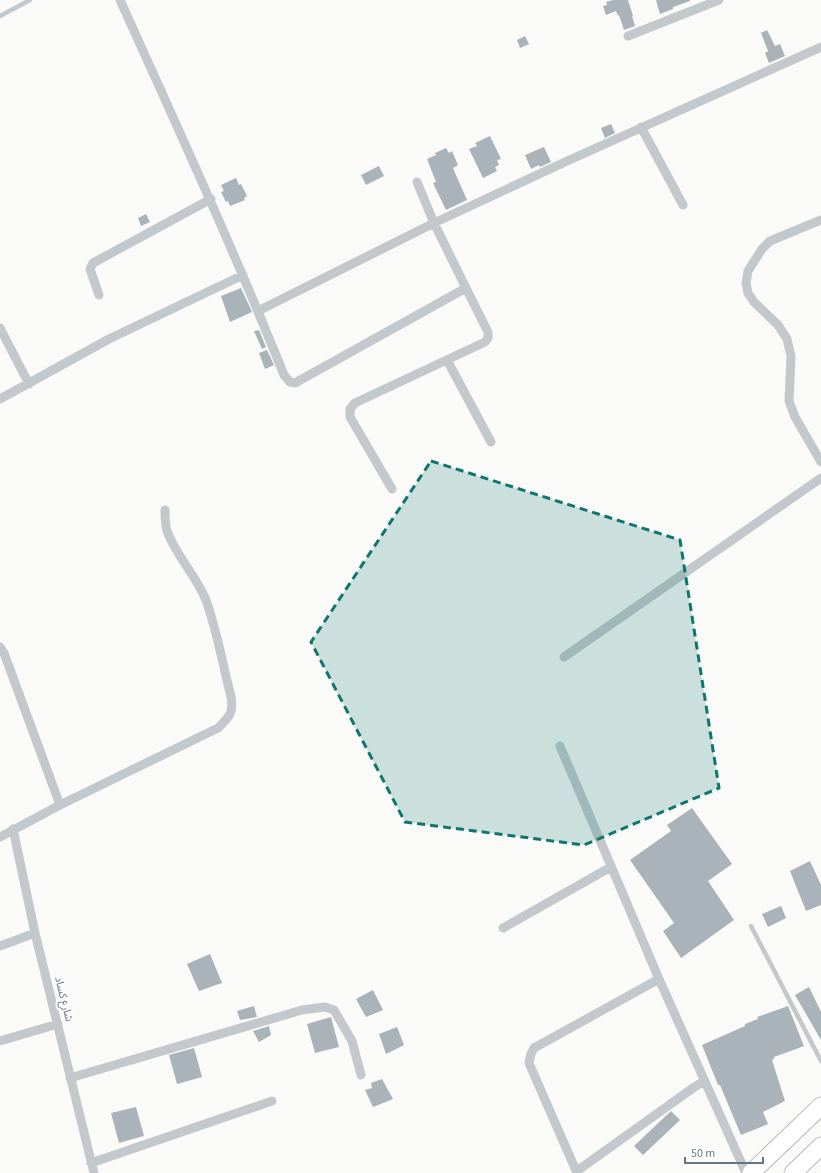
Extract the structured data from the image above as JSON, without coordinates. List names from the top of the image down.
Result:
{
  "streets": {
    "street": ["شارع كساد"]
  },
  "scale_bar": "50 m"
}
